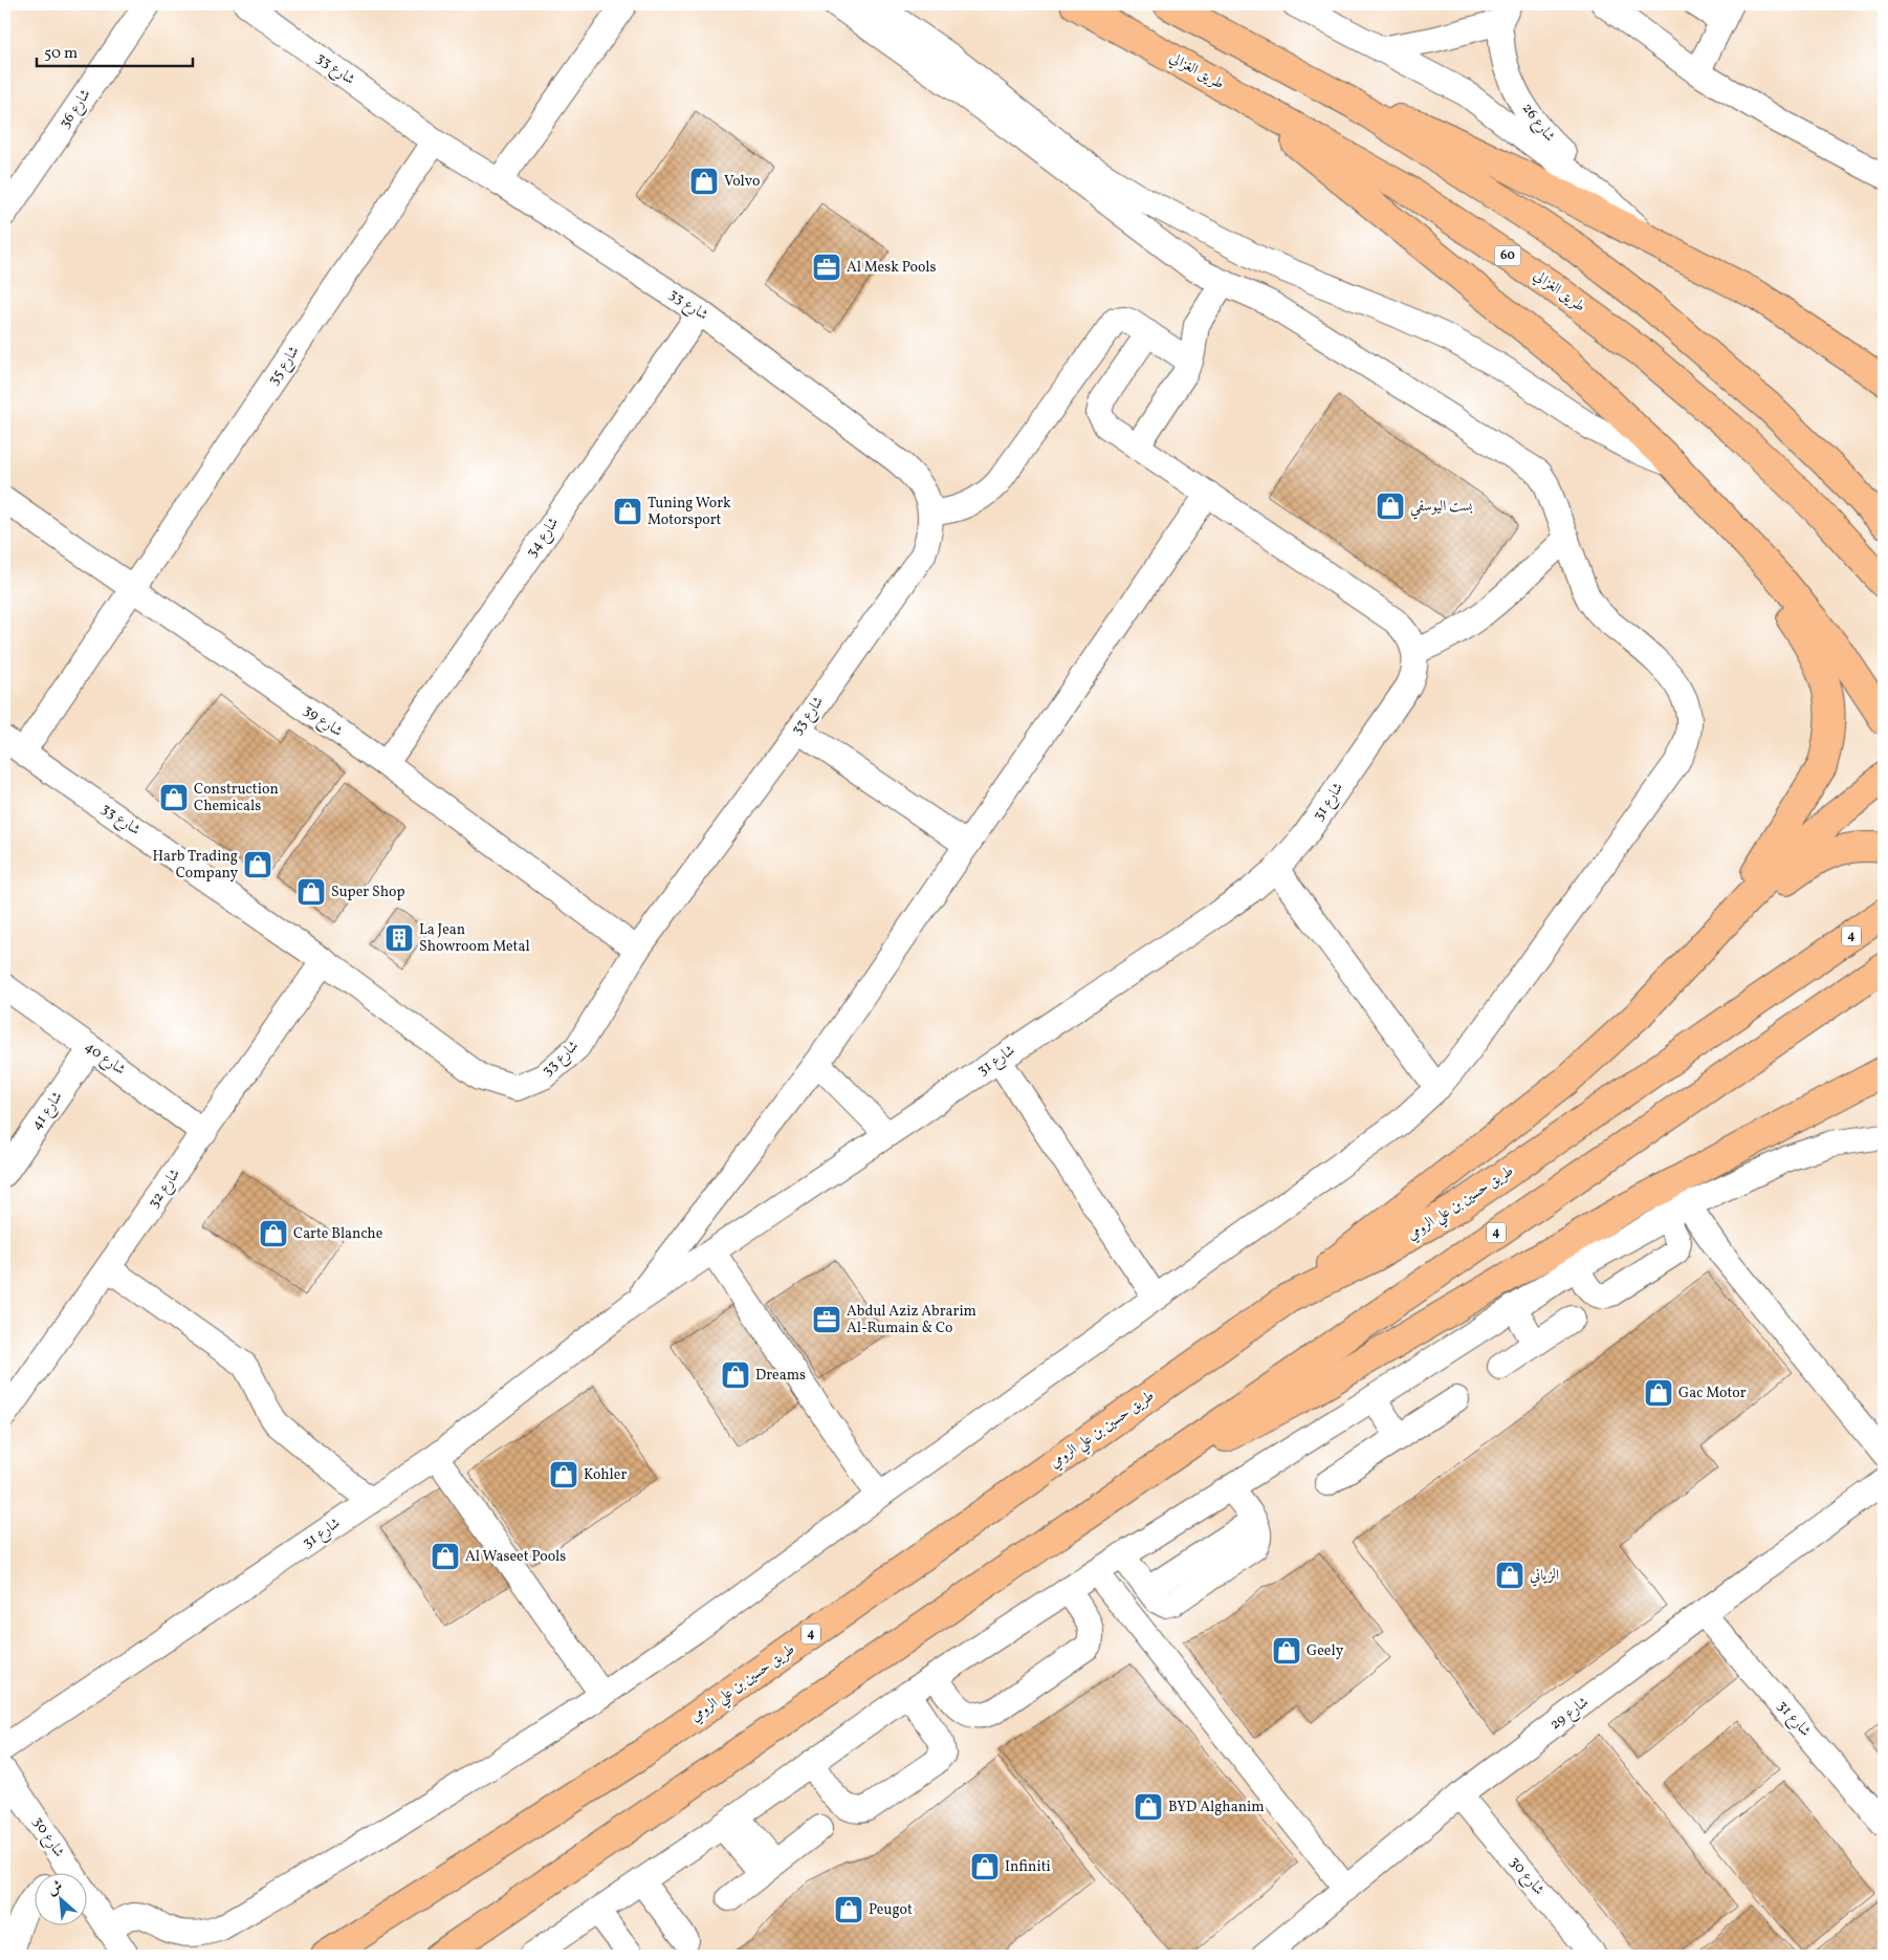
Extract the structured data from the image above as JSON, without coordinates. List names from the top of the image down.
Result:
{
  "streets": {
    "highway": [
      "طريق الغزالي",
      "60",
      "4",
      "طريق حسين بن علي الرومي"
    ],
    "street": [
      "شارع 33",
      "شارع 36",
      "شارع 26",
      "شارع 35",
      "شارع 34",
      "شارع 39",
      "شارع 31",
      "شارع 40",
      "شارع 41",
      "32 شارع",
      "شارع 29",
      "شارع 30"
    ]
  },
  "crossings": [
    ["شارع 33", "شارع 35"],
    ["شارع 33", "شارع 34"],
    ["شارع 33", "شارع 39"],
    ["شارع 33", "32 شارع"],
    ["شارع 35", "شارع 39"],
    ["شارع 34", "شارع 39"],
    ["شارع 31", "شارع 29"],
    ["شارع 40", "شارع 41"],
    ["شارع 40", "32 شارع"],
    ["شارع 29", "شارع 30"]
  ],
  "places": {
    "shop": [
      "Volvo",
      "بست اليوسفي",
      "Tuning Work Motorsport",
      "Construction Chemicals",
      "Harb Trading Company",
      "Super Shop",
      "Carte Blanche",
      "Dreams",
      "Gac Motor",
      "Kohler",
      "Al Waseet Pools",
      "الزياني",
      "Geely",
      "BYD Alghanim",
      "Infiniti",
      "Peugot"
    ],
    "office": ["Al Mesk Pools", "Abdul Aziz Abrarim Al-Rumain & Co"],
    "building": ["La Jean Showroom Metal"]
  },
  "scale_bar": "50 m",
  "north": "top left"
}
